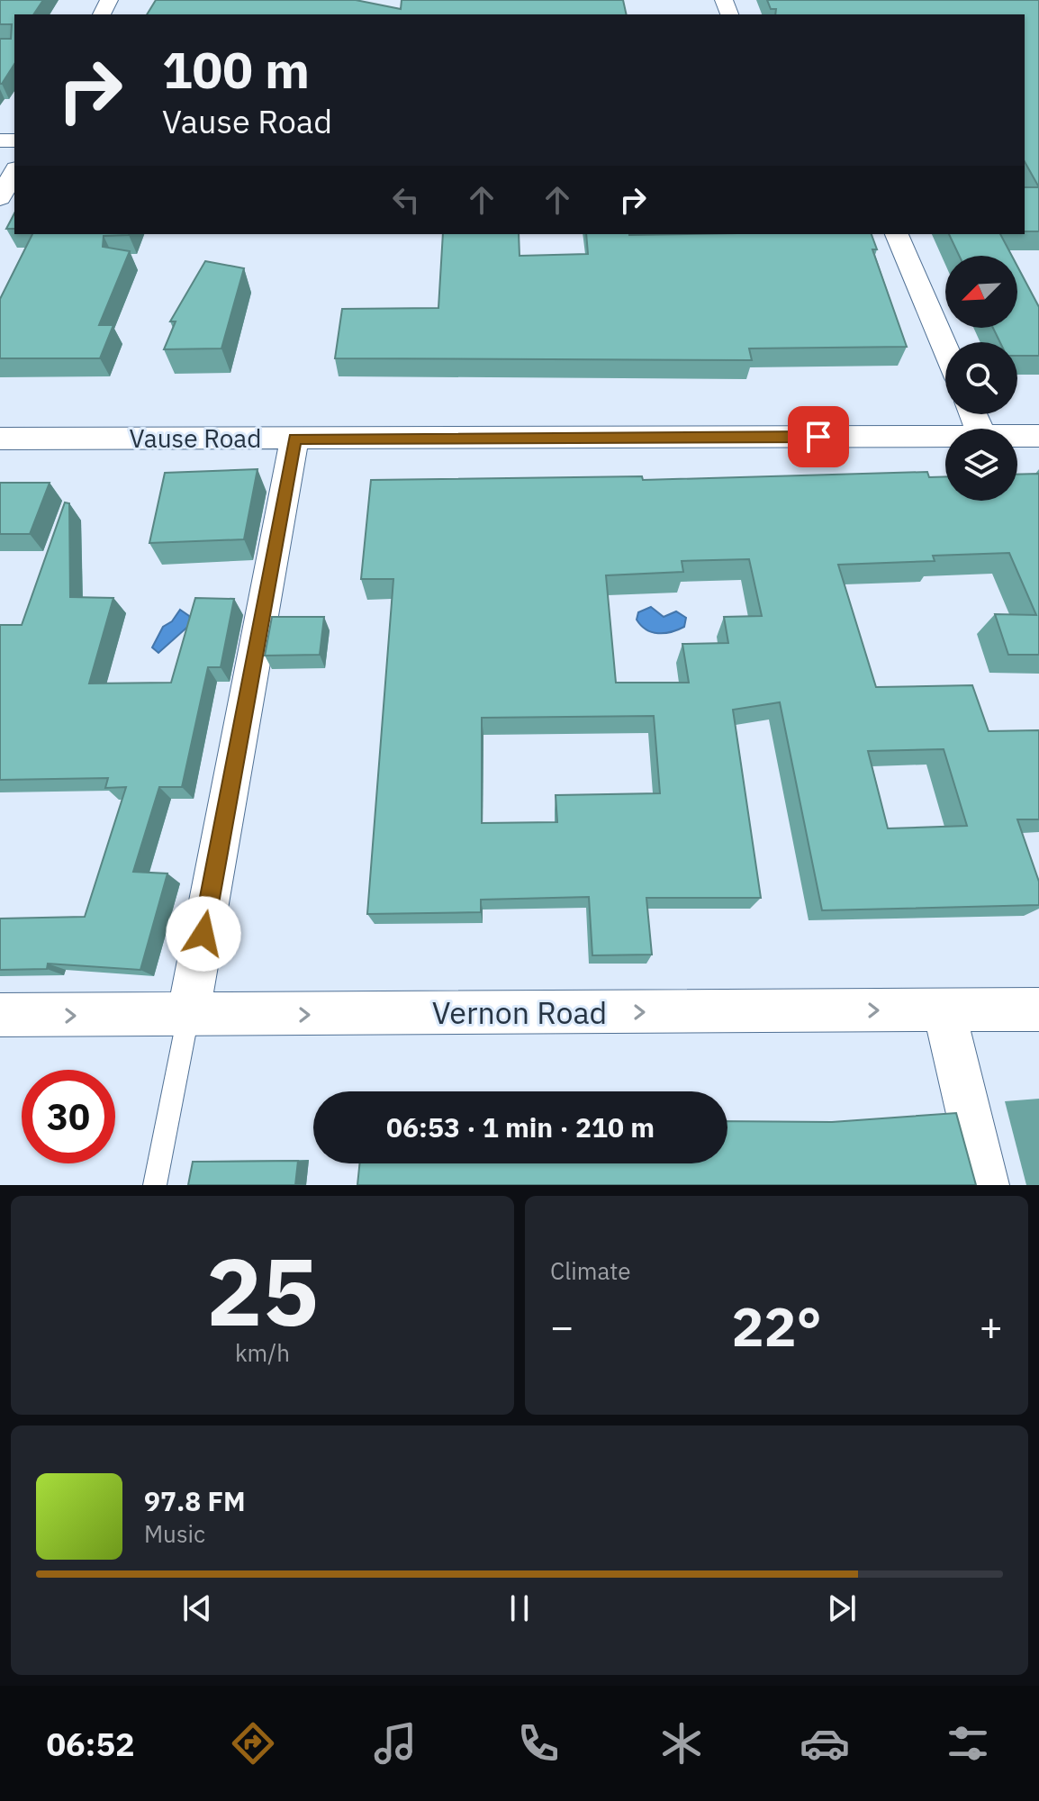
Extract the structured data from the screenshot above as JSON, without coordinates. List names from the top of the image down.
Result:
{
  "streets": {
    "street": ["Vause Road", "Vernon Road"]
  },
  "one_way": ["Vernon Road"],
  "north": "bottom left",
  "page": {
    "turn": ["100 m", "Vause Road"],
    "limit": "30",
    "trip": "06:53 · 1 min · 210 m",
    "tile": [
      ["25", "km/h"],
      "Climate"
    ],
    "heat": ["−", "22°", "+"],
    "song": ["97.8 FM", "Music"],
    "tabs": "06:52"
  }
}
